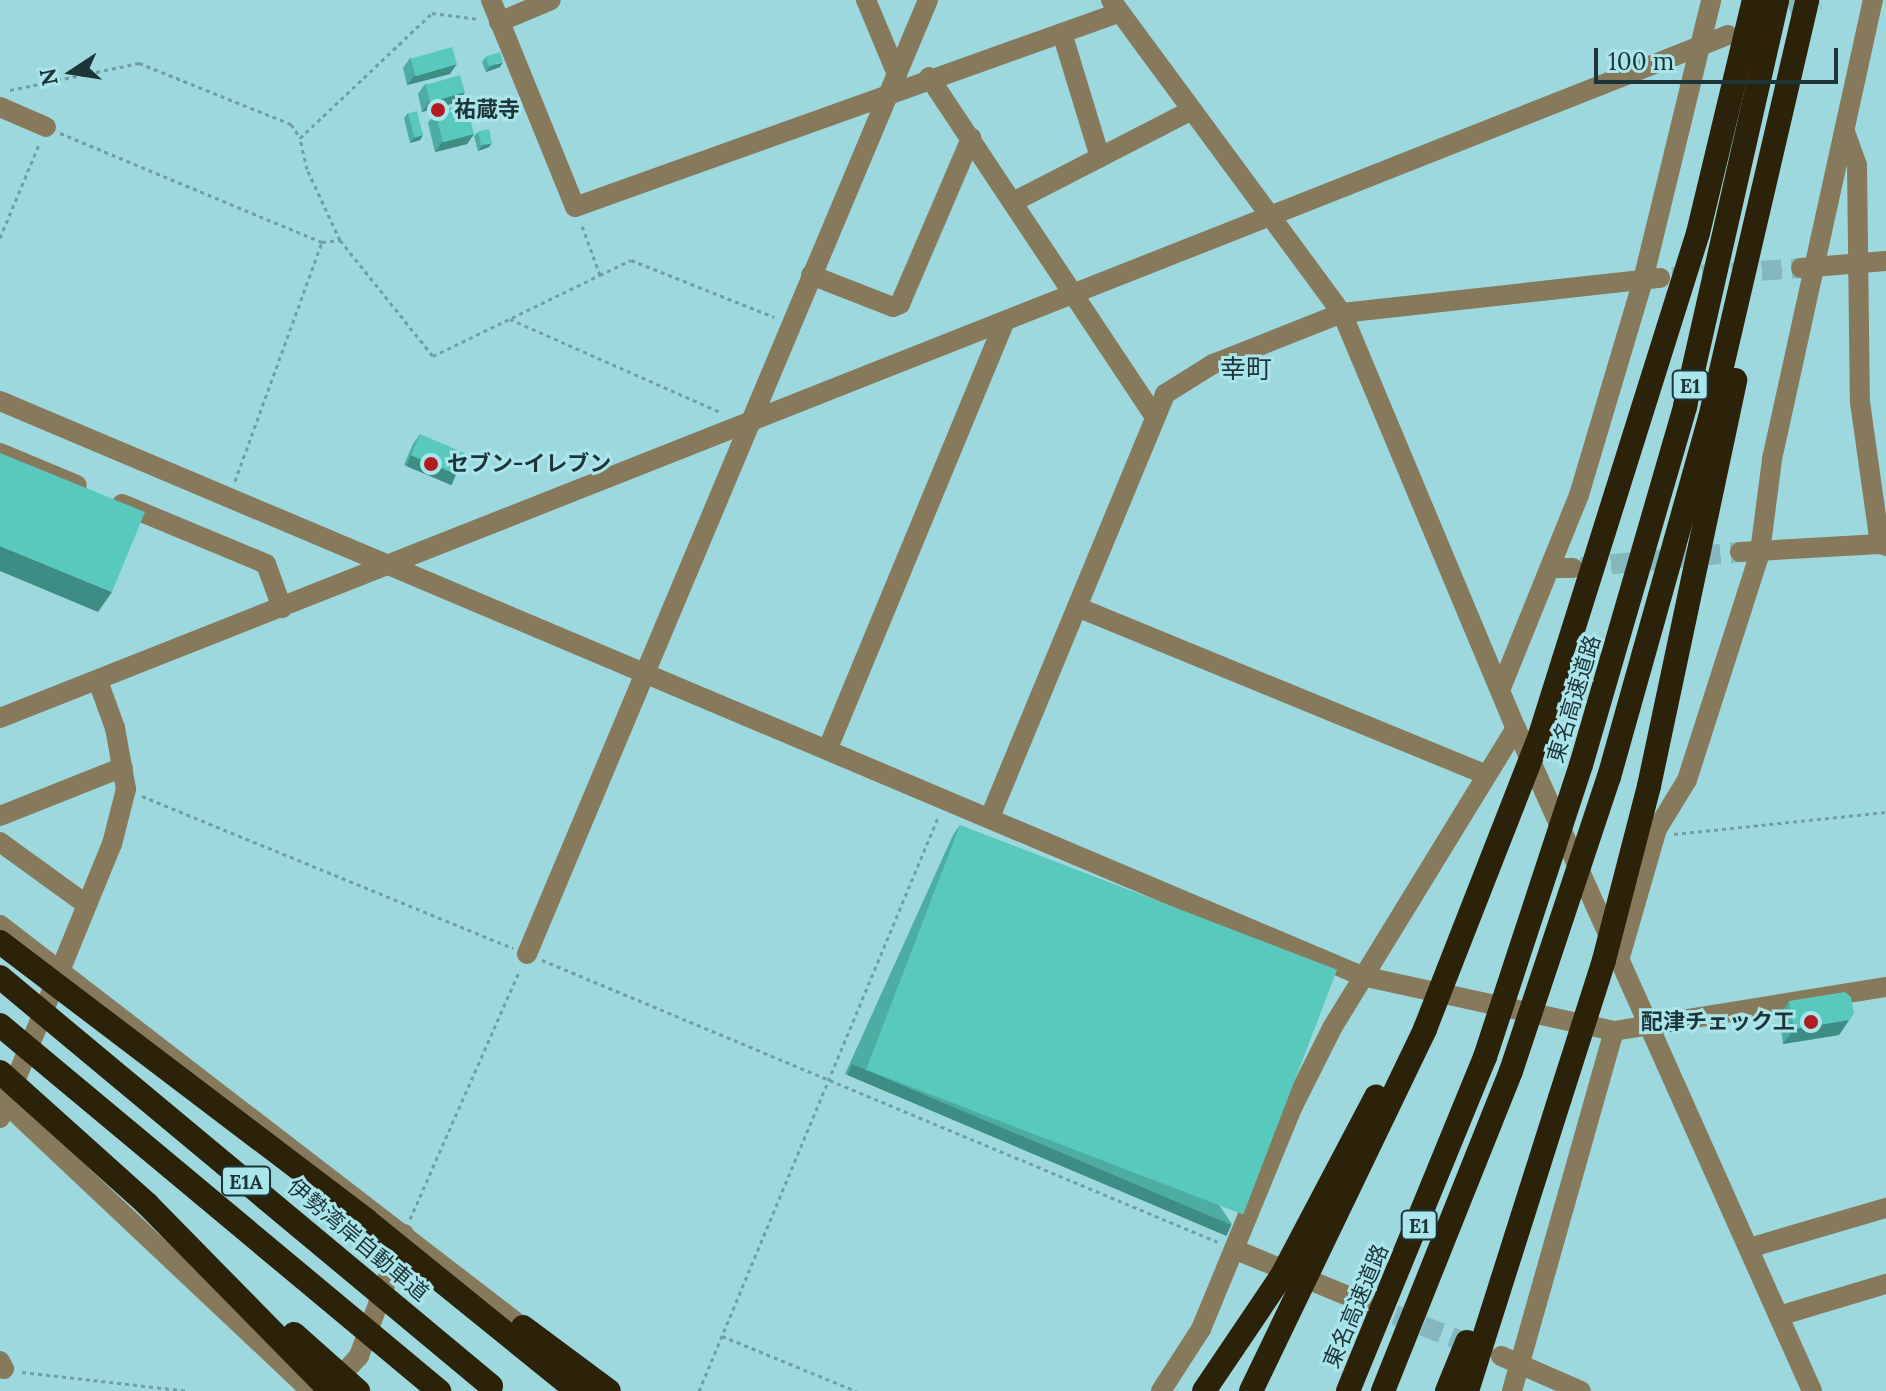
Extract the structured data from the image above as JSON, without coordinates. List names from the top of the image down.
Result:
{
  "streets": {
    "highway": [
      "E1",
      "東名高速道路",
      "E1A",
      "伊勢湾岸自動車道"
    ]
  },
  "districts": ["幸町"],
  "places": ["祐蔵寺", "セブン-イレブン", "配津チェック工"],
  "scale_bar": "100 m",
  "north": "left"
}
